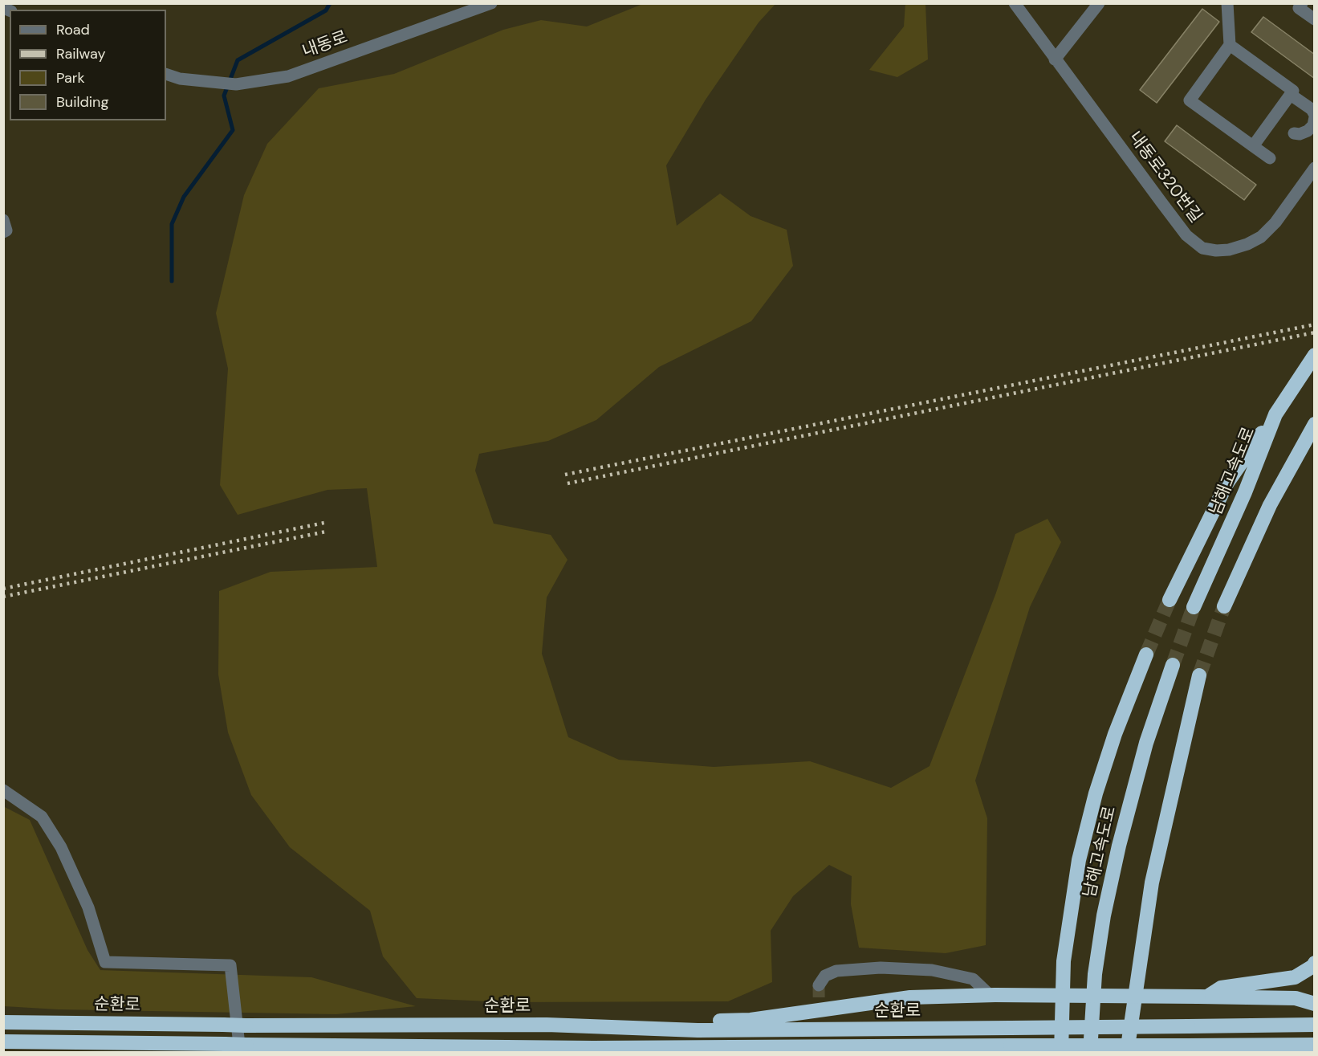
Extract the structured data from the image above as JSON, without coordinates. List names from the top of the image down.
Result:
{
  "streets": {
    "highway": ["남해고속도로", "순환로"],
    "street": ["내동로", "내동로320번길"]
  },
  "legend": [
    "Road",
    "Railway",
    "Park",
    "Building"
  ]
}
